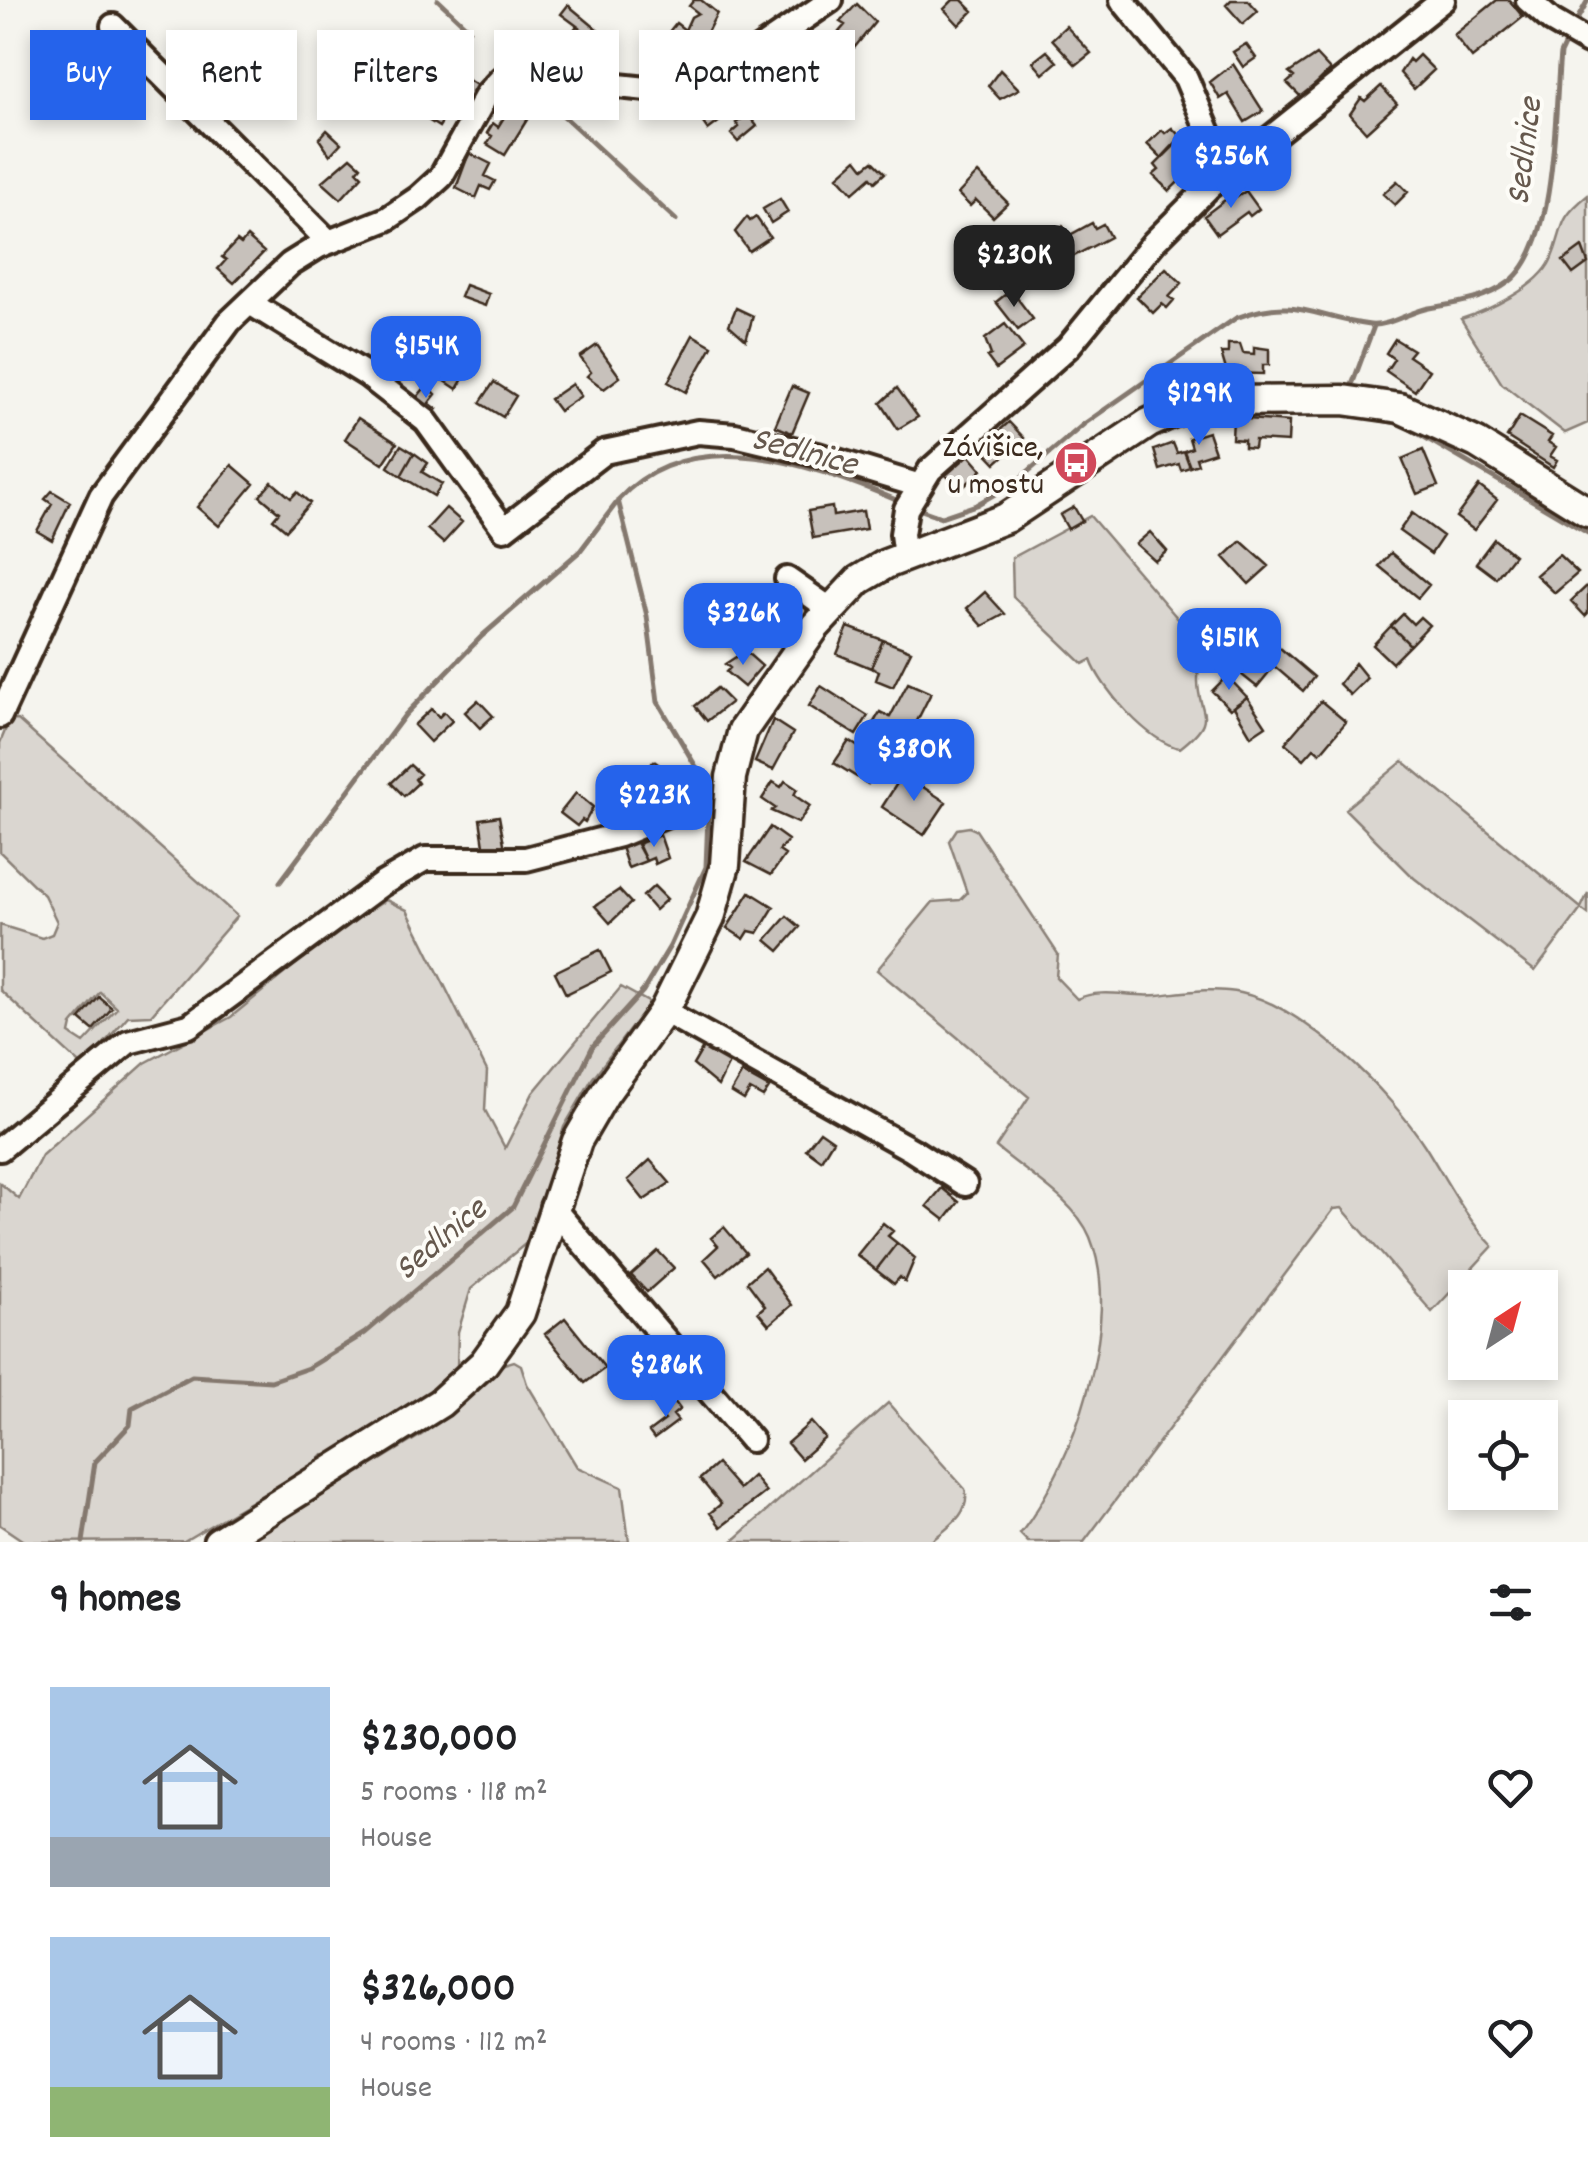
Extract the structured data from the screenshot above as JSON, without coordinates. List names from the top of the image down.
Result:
{
  "water": ["Sedlnice"],
  "places": {
    "bus stop": ["Závišice, u mostu"]
  },
  "north": "top right",
  "page": {
    "chip": [
      "Buy",
      "Rent",
      "Filters",
      "New",
      "Apartment"
    ],
    "price": [
      "$256K",
      "$230K",
      "$154K",
      "$129K",
      "$326K",
      "$151K",
      "$380K",
      "$223K",
      "$286K"
    ],
    "heading": "9 homes",
    "list": [
      {
        "name": "$230,000",
        "note": "5 rooms · 118 m² · House"
      },
      {
        "name": "$326,000",
        "note": "4 rooms · 112 m² · House"
      }
    ]
  }
}
